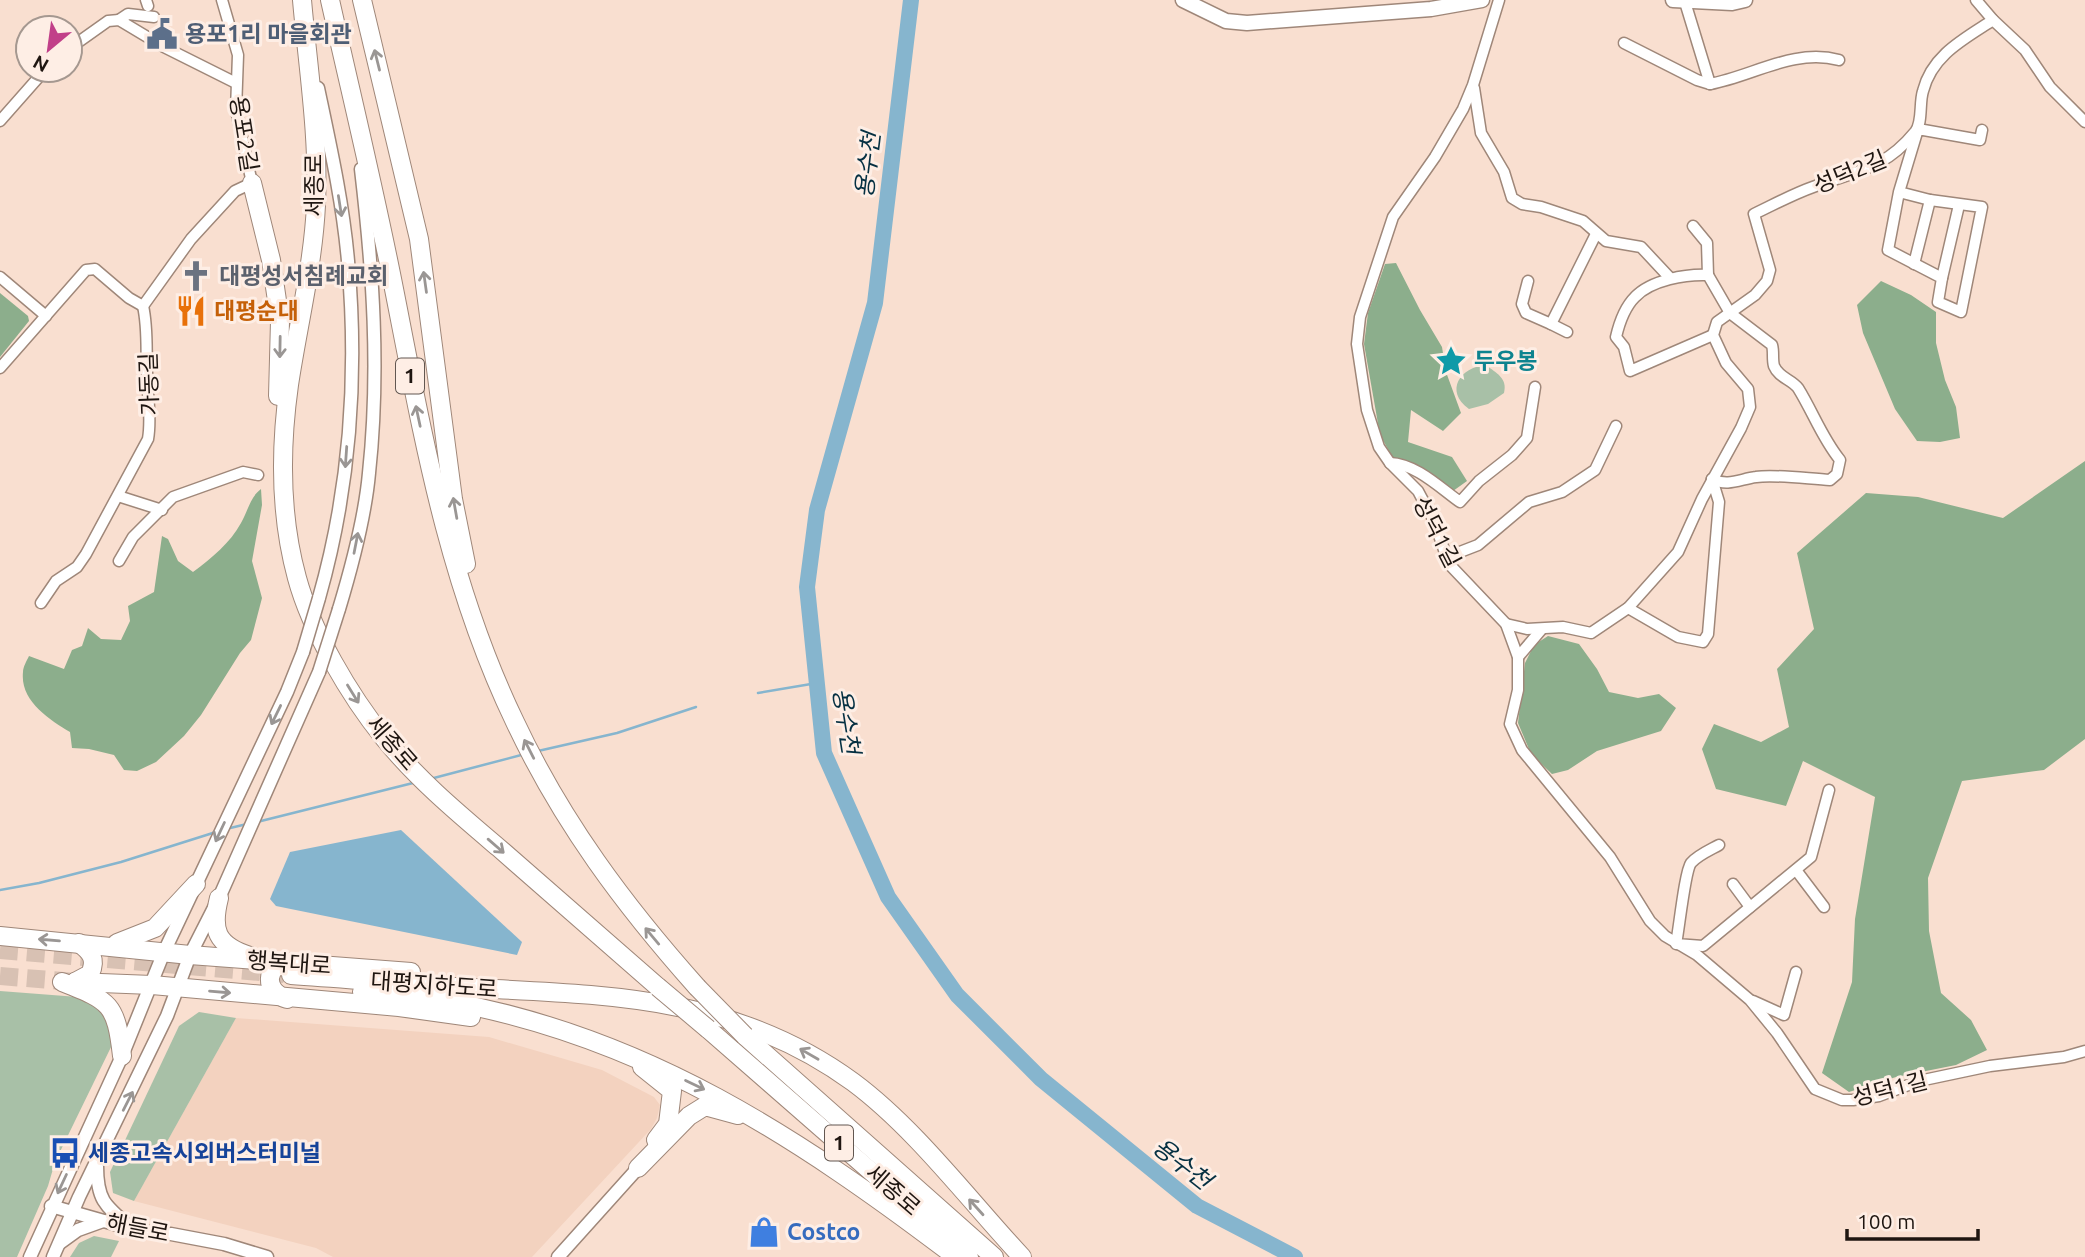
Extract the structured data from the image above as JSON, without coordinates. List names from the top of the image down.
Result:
{
  "streets": {
    "highway": [
      "세종로",
      "1",
      "행복대로",
      "대평지하도로"
    ],
    "street": [
      "용포2길",
      "성덕2길",
      "가동길",
      "성덕1길",
      "해들로"
    ]
  },
  "crossings": [
    ["용포2길", "가동길"],
    ["행복대로", "대평지하도로"]
  ],
  "water": ["용수천"],
  "places": {
    "public building": ["용포1리 마을회관"],
    "church": ["대평성서침례교회"],
    "restaurant": ["대평순대"],
    "place": ["두우봉"],
    "bus stop": ["세종고속시외버스터미널"],
    "shop": ["Costco"]
  },
  "scale_bar": "100 m",
  "north": "bottom left"
}
